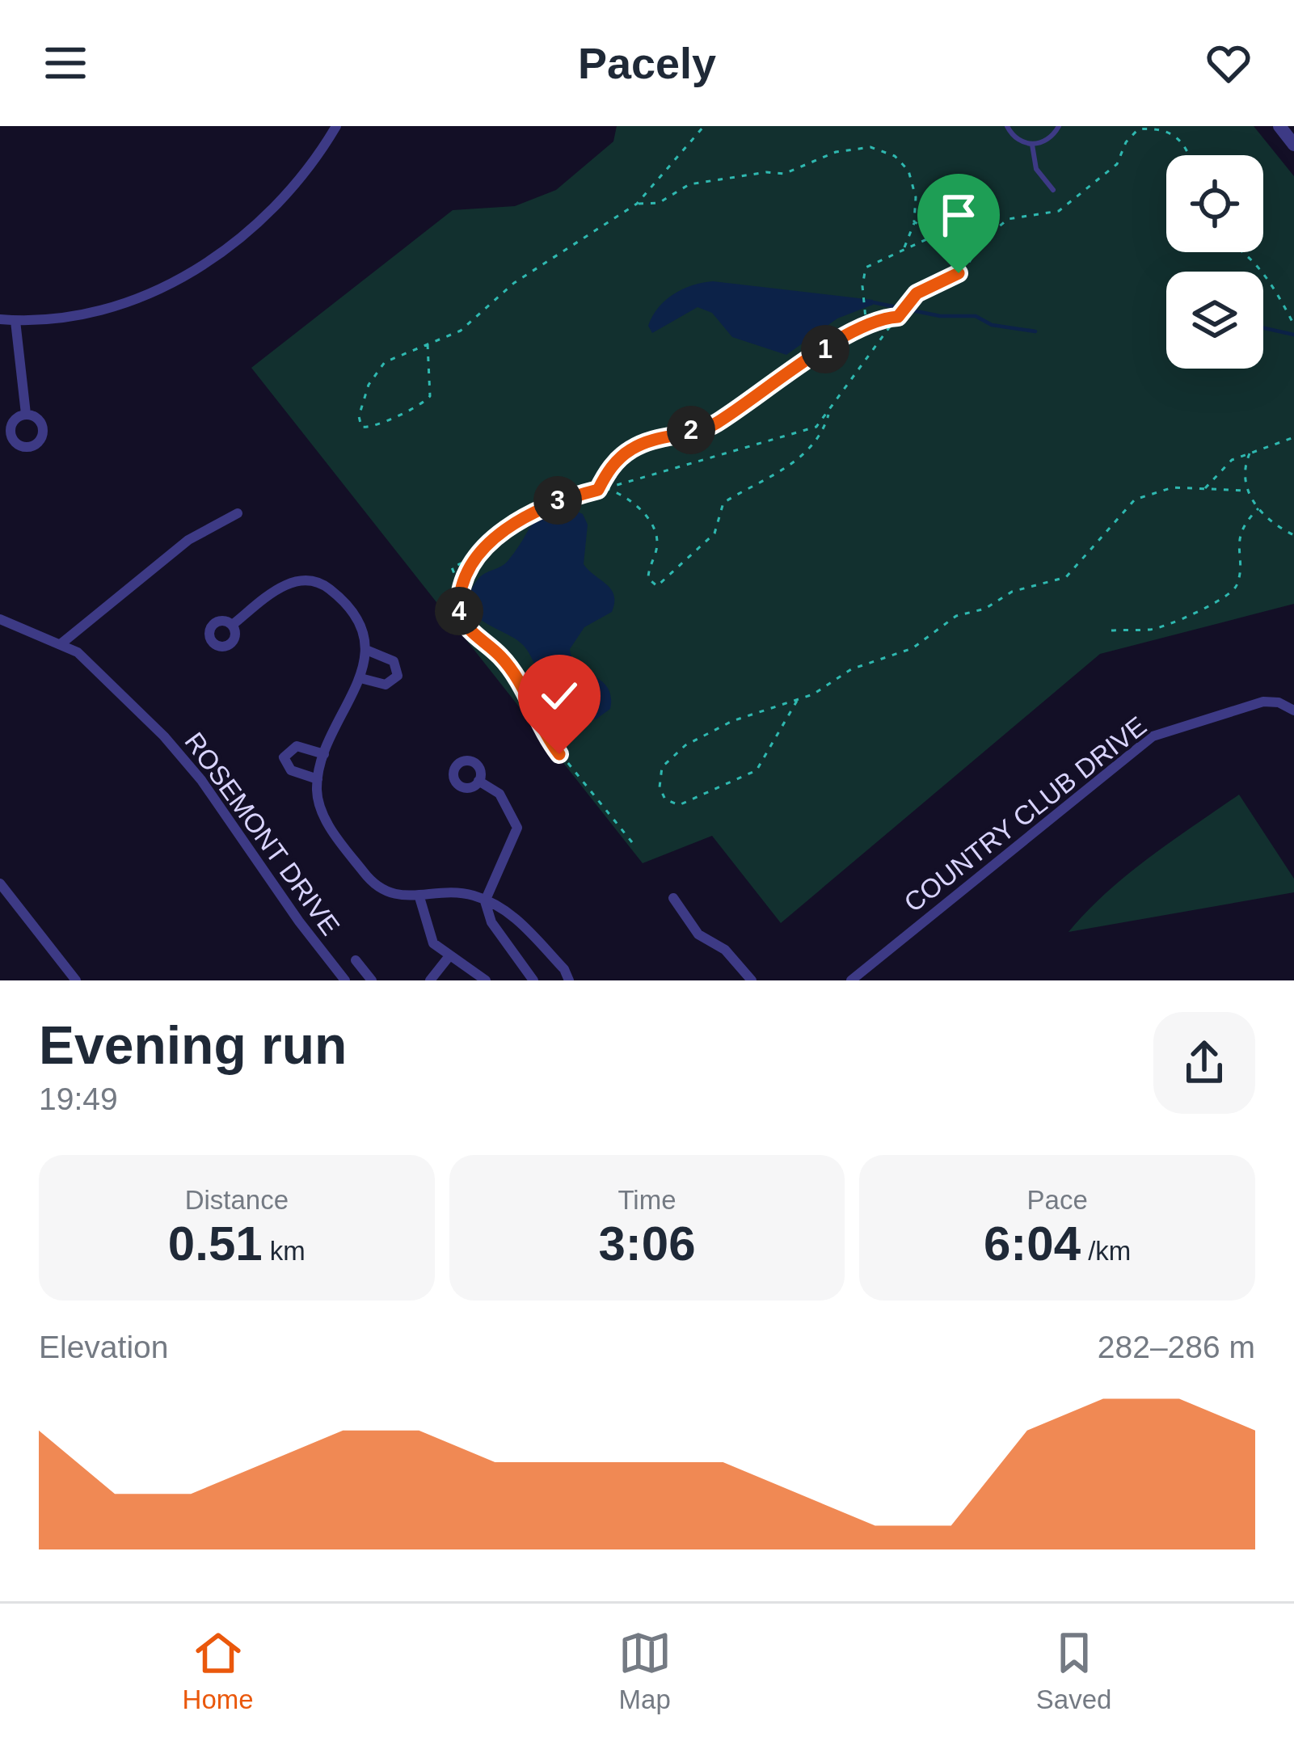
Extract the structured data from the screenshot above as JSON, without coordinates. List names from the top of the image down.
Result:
{
  "streets": {
    "street": ["COUNTRY CLUB DRIVE", "ROSEMONT DRIVE"]
  },
  "page": {
    "header": "Pacely",
    "pins": [
      "1",
      "2",
      "3",
      "4"
    ],
    "heading": ["Evening run", "19:49"],
    "stats": [
      ["Distance", "0.51 km"],
      ["Time", "3:06"],
      ["Pace", "6:04 /km"]
    ],
    "chart": ["Elevation", "282–286 m"],
    "tabs": ["Home", "Map", "Saved"]
  }
}
